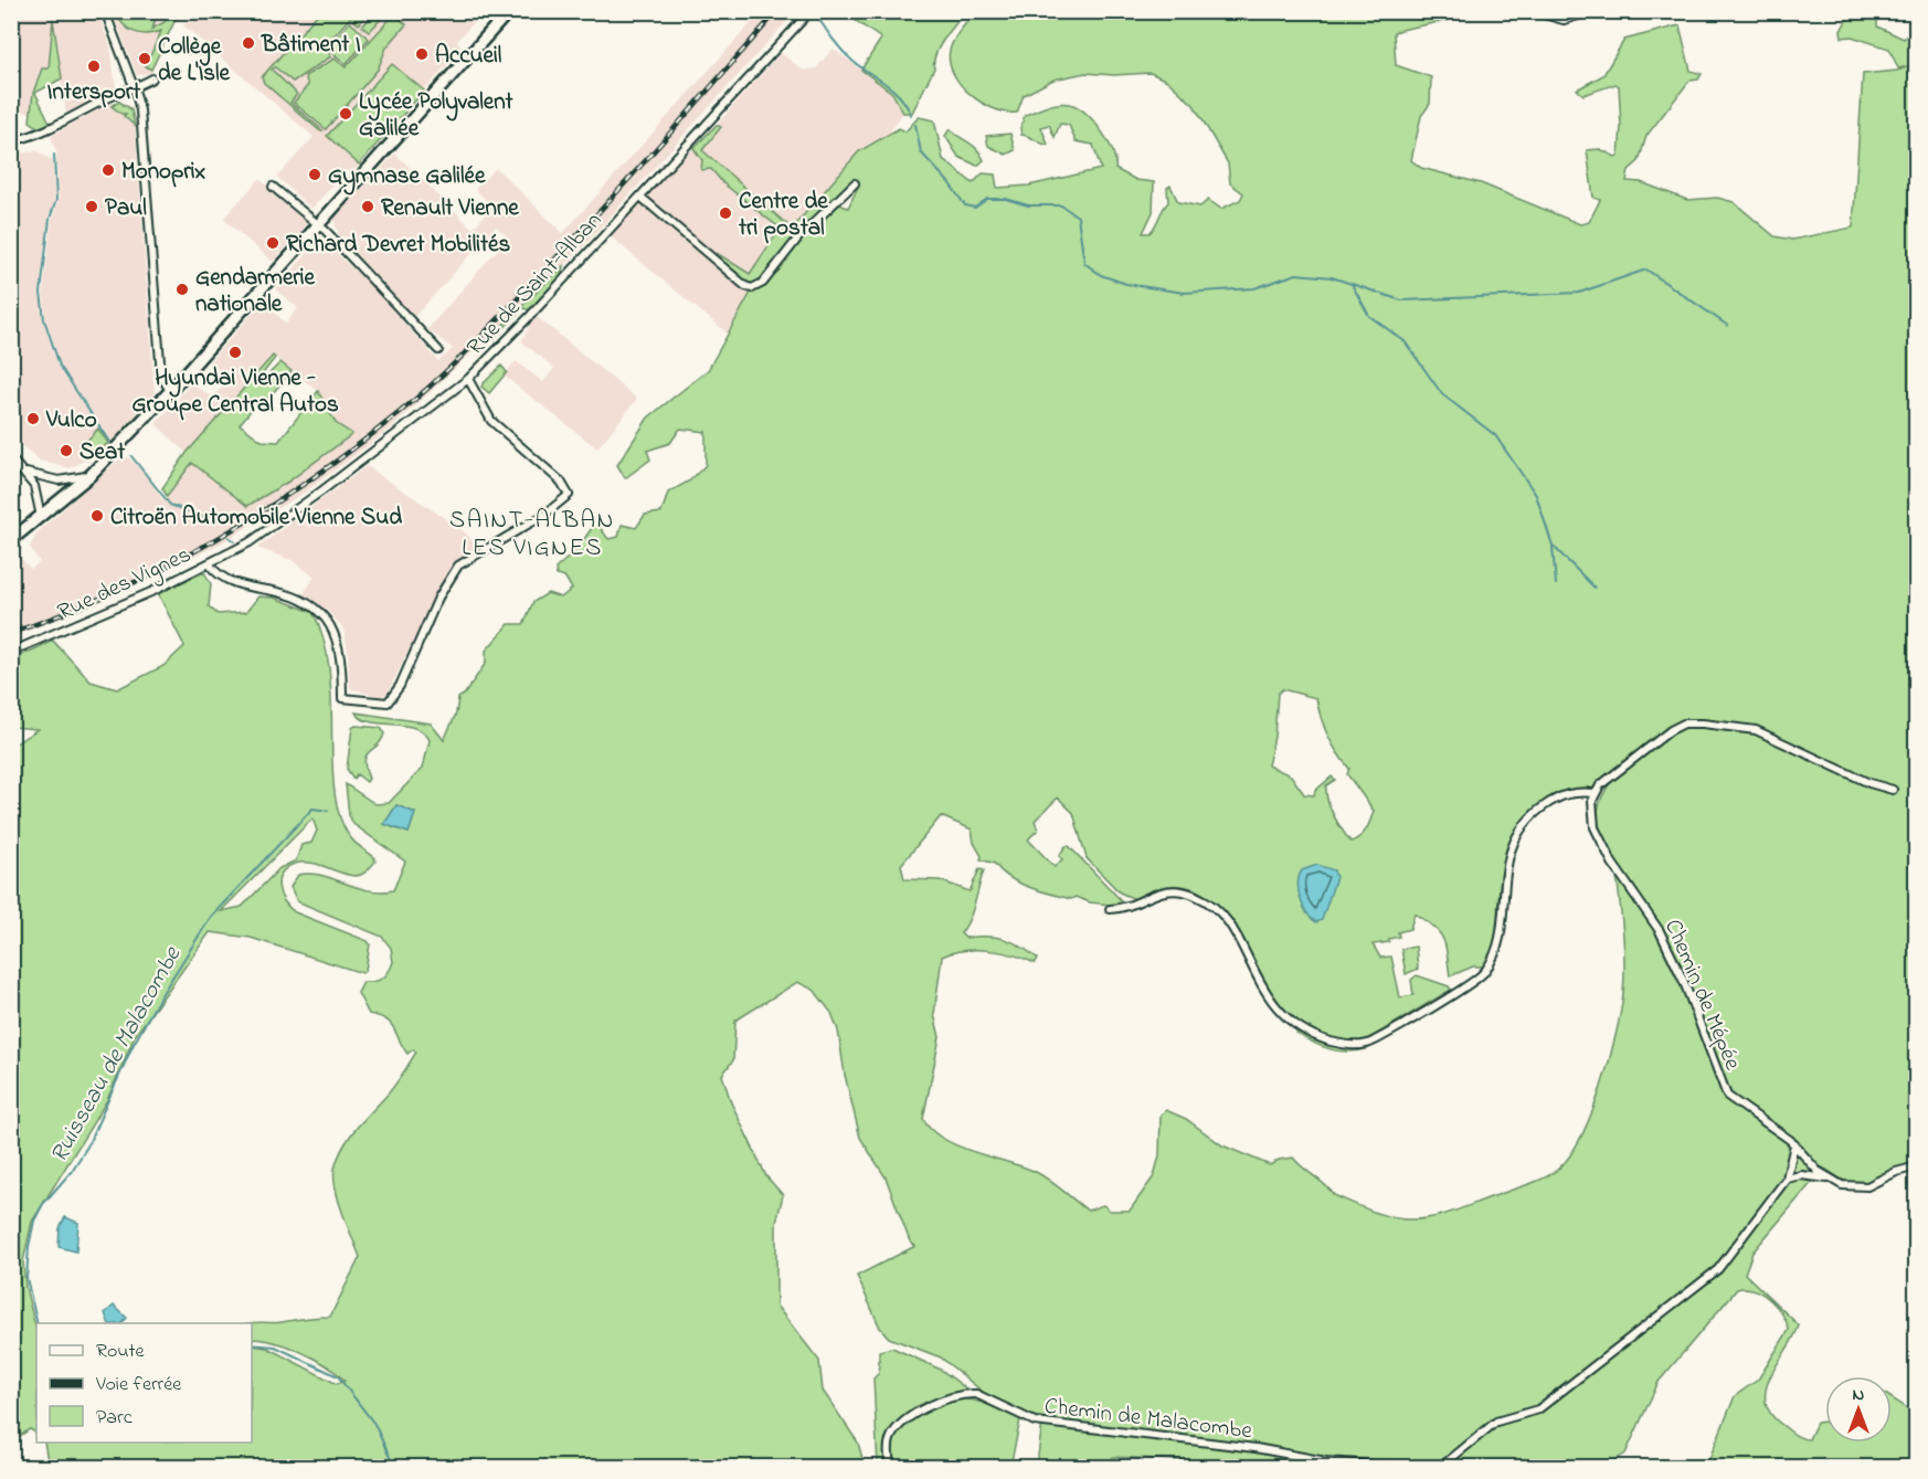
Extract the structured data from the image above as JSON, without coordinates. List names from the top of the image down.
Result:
{
  "streets": {
    "street": [
      "Rue de Saint-Alban",
      "Rue des Vignes",
      "Chemin de Mépée",
      "Chemin de Malacombe"
    ]
  },
  "crossings": [
    ["Rue de Saint-Alban", "Rue des Vignes"]
  ],
  "districts": ["SAINT-ALBAN LES VIGNES"],
  "water": ["Ruisseau de Malacombe"],
  "places": [
    "Bâtiment I",
    "Accueil",
    "Collège de L'Isle",
    "Intersport",
    "Lycée Polyvalent Galilée",
    "Monoprix",
    "Gymnase Galilée",
    "Paul",
    "Renault Vienne",
    "Centre de tri postal",
    "Richard Devret Mobilités",
    "Gendarmerie nationale",
    "Hyundai Vienne - Groupe Central Autos",
    "Vulco",
    "Seat",
    "Citroën Automobile Vienne Sud"
  ],
  "legend": ["Route", "Voie ferrée", "Parc"],
  "north": "top"
}
